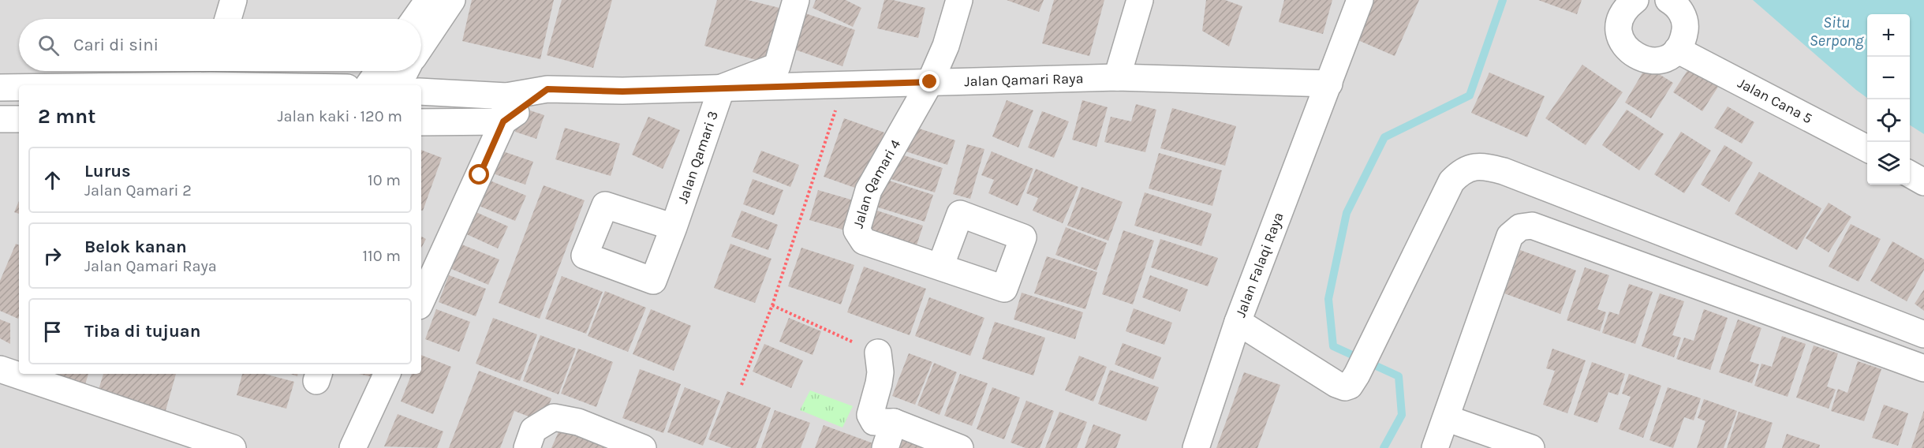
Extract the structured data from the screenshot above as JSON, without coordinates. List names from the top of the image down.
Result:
{
  "streets": {
    "street": [
      "Jalan Qamari Raya",
      "Jalan Cana 5",
      "Jalan Qamari 3",
      "Jalan Qamari 4",
      "Jalan Falaqi Raya"
    ]
  },
  "crossings": [
    ["Jalan Qamari Raya", "Jalan Qamari 3"],
    ["Jalan Qamari Raya", "Jalan Qamari 4"],
    ["Jalan Qamari Raya", "Jalan Falaqi Raya"]
  ],
  "water": ["Situ Serpong"],
  "page": {
    "map_buttons": ["+", "−"],
    "search": "Cari di sini",
    "heading": ["2 mnt", "Jalan kaki · 120 m"],
    "list": [
      ["Lurus", "Jalan Qamari 2", "10 m"],
      ["Belok kanan", "Jalan Qamari Raya", "110 m"],
      "Tiba di tujuan"
    ]
  }
}
